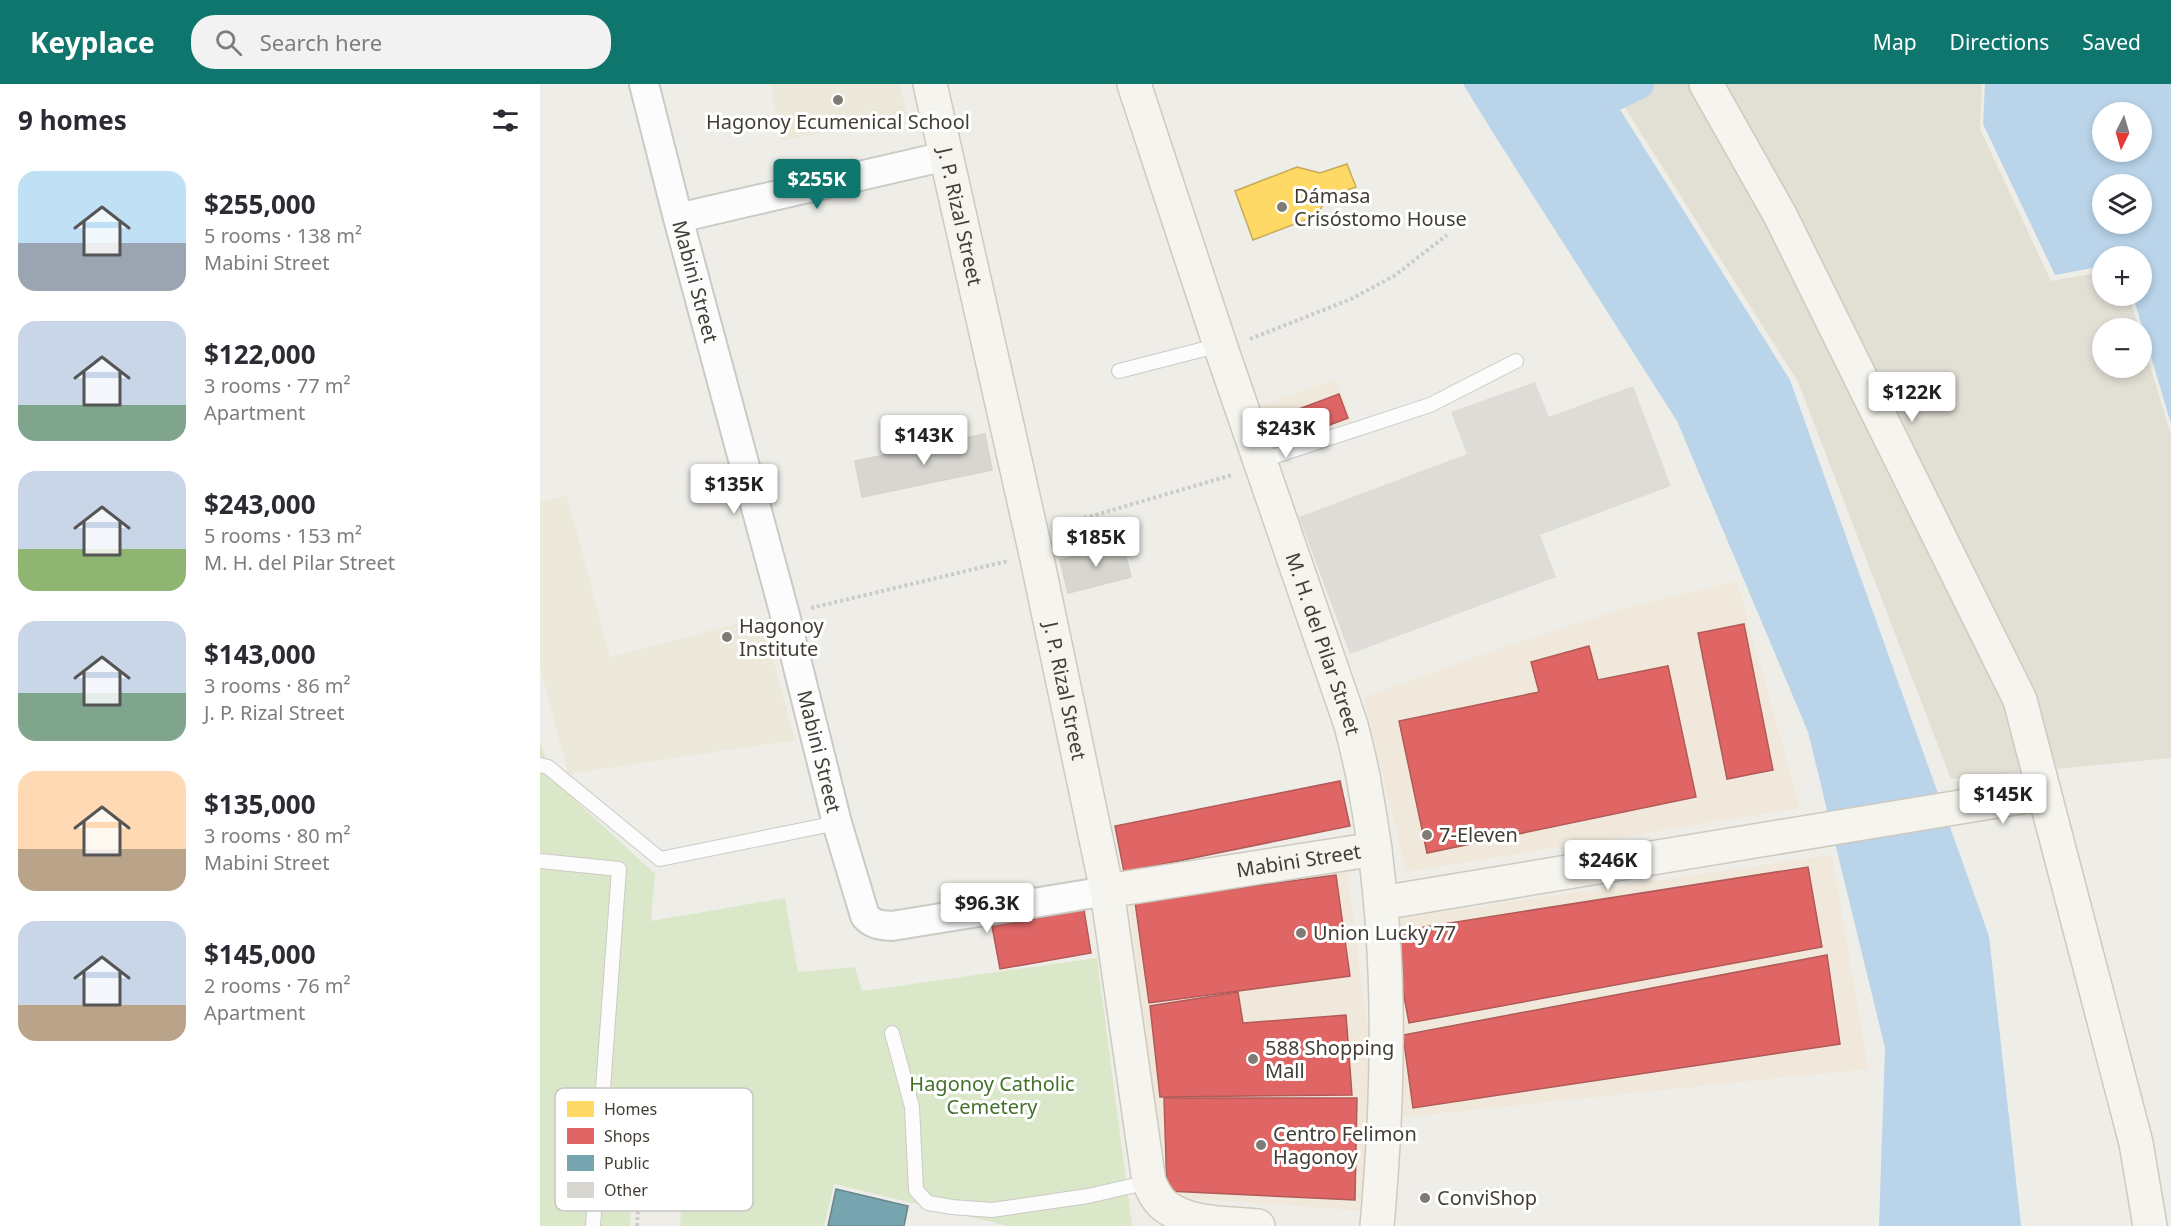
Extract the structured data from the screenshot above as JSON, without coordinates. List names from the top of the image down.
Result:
{
  "streets": {
    "street": ["J. P. Rizal Street", "Mabini Street", "M. H. del Pilar Street"]
  },
  "crossings": [
    ["J. P. Rizal Street", "Mabini Street"],
    ["Mabini Street", "M. H. del Pilar Street"]
  ],
  "parks": ["Hagonoy Catholic Cemetery"],
  "places": [
    "Hagonoy Ecumenical School",
    "Dámasa Crisóstomo House",
    "Hagonoy Institute",
    "7-Eleven",
    "Union Lucky 77",
    "588 Shopping Mall",
    "Centro Felimon Hagonoy",
    "ConviShop"
  ],
  "legend": [
    "Homes",
    "Shops",
    "Public",
    "Other"
  ],
  "north": "bottom",
  "page": {
    "header": "Keyplace",
    "search": "Search here",
    "nav": ["Map", "Directions", "Saved"],
    "heading": "9 homes",
    "map_buttons": ["+", "−"],
    "list": [
      {
        "name": "$255,000",
        "note": "5 rooms · 138 m² · Mabini Street"
      },
      {
        "name": "$122,000",
        "note": "3 rooms · 77 m² · Apartment"
      },
      {
        "name": "$243,000",
        "note": "5 rooms · 153 m² · M. H. del Pilar Street"
      },
      {
        "name": "$143,000",
        "note": "3 rooms · 86 m² · J. P. Rizal Street"
      },
      {
        "name": "$135,000",
        "note": "3 rooms · 80 m² · Mabini Street"
      },
      {
        "name": "$145,000",
        "note": "2 rooms · 76 m² · Apartment"
      }
    ],
    "price": [
      "$255K",
      "$122K",
      "$243K",
      "$143K",
      "$135K",
      "$185K",
      "$145K",
      "$246K",
      "$96.3K"
    ]
  }
}
